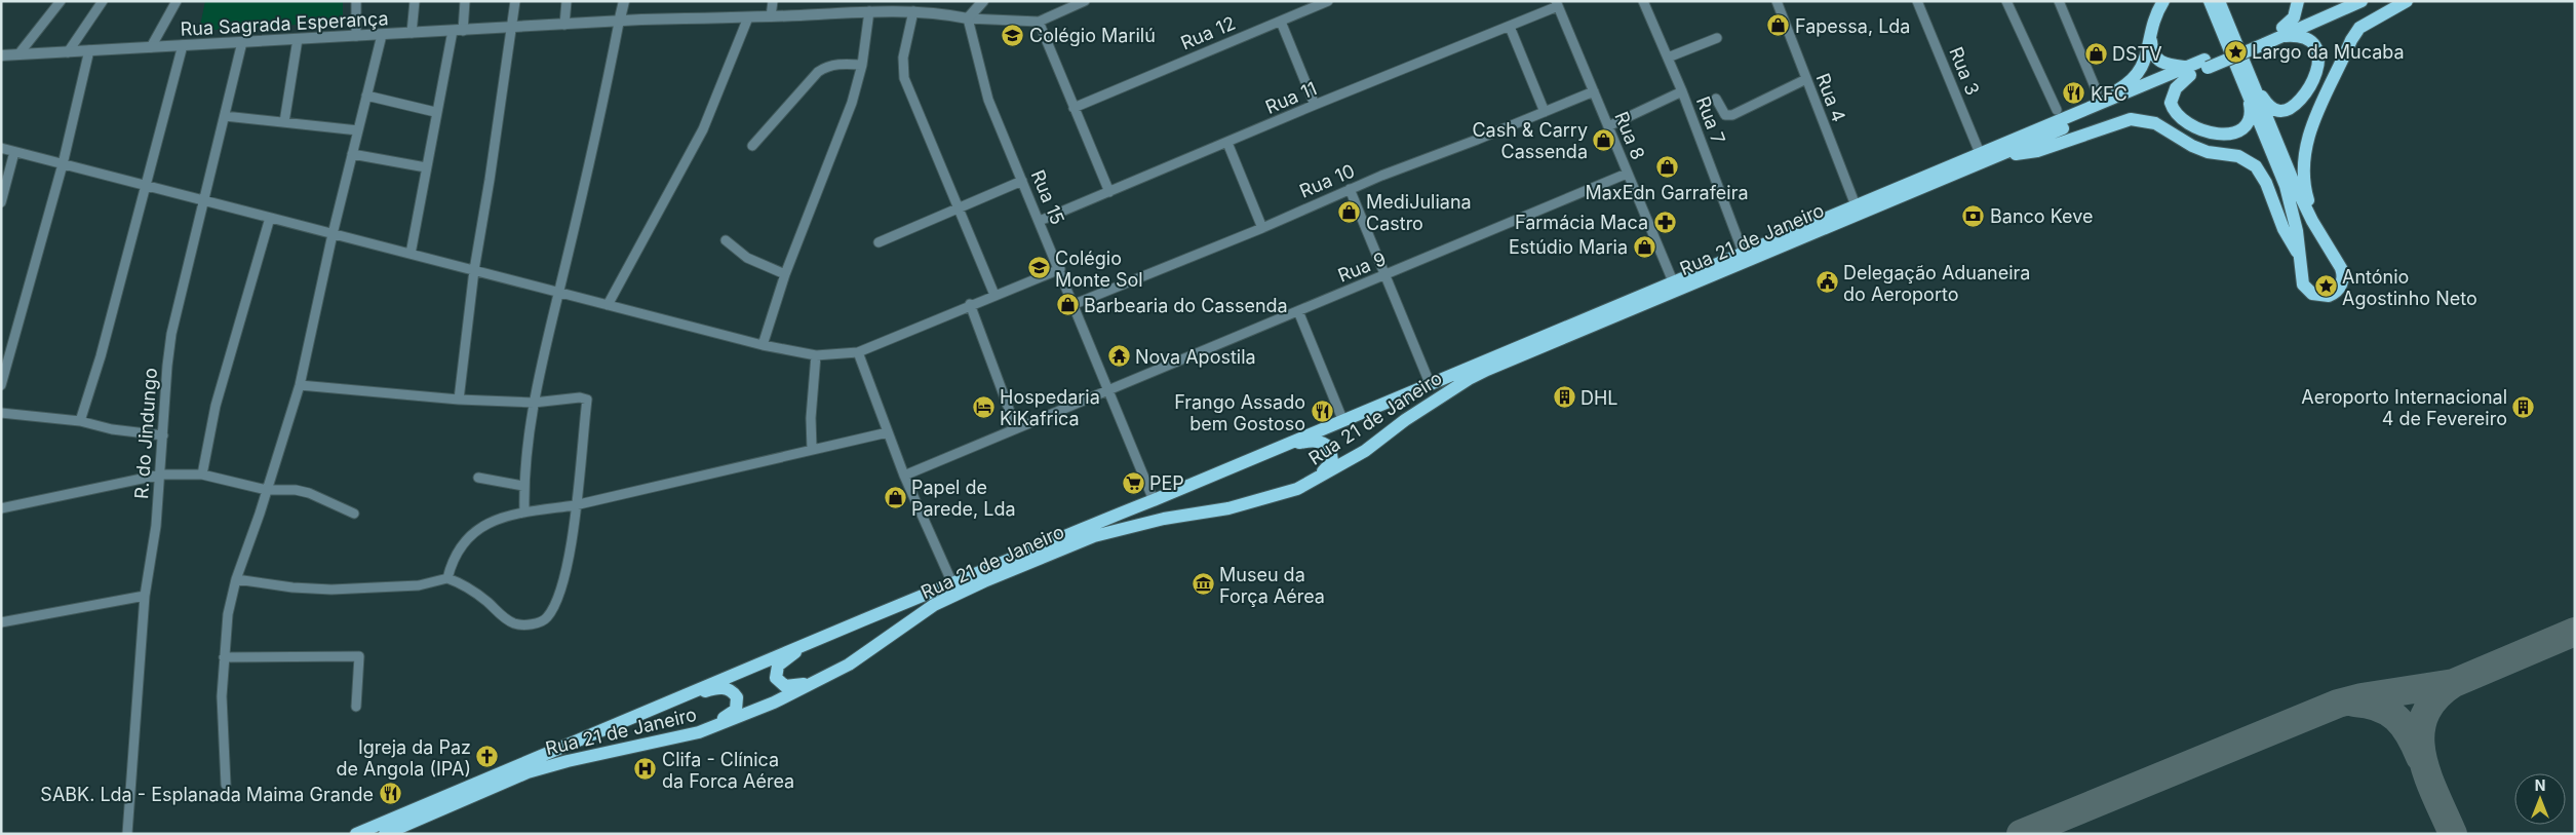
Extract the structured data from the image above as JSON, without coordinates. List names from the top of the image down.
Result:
{
  "streets": {
    "main road": ["Rua 21 de Janeiro"],
    "street": [
      "Rua Sagrada Esperança",
      "Rua 12",
      "Rua 3",
      "Rua 11",
      "Rua 4",
      "Rua 7",
      "Rua 8",
      "Rua 10",
      "Rua 15",
      "Rua 9",
      "R. do Jindungo"
    ]
  },
  "crossings": [
    ["Rua Sagrada Esperança", "Rua 15"],
    ["Rua Sagrada Esperança", "R. do Jindungo"],
    ["Rua 3", "Rua 21 de Janeiro"],
    ["Rua 11", "Rua 8"],
    ["Rua 11", "Rua 15"],
    ["Rua 4", "Rua 21 de Janeiro"],
    ["Rua 7", "Rua 21 de Janeiro"],
    ["Rua 8", "Rua 10"],
    ["Rua 8", "Rua 21 de Janeiro"],
    ["Rua 8", "Rua 9"],
    ["Rua 10", "Rua 15"],
    ["Rua 15", "Rua 21 de Janeiro"],
    ["Rua 15", "Rua 9"]
  ],
  "places": {
    "shop": [
      "Fapessa, Lda",
      "DSTV",
      "Cash & Carry Cassenda",
      "MaxEdn Garrafeira",
      "MediJuliana Castro",
      "Estúdio Maria",
      "Barbearia do Cassenda",
      "Papel de Parede, Lda"
    ],
    "school or university": ["Colégio Marilú", "Colégio Monte Sol"],
    "place": ["Largo da Mucaba", "António Agostinho Neto"],
    "restaurant": ["KFC", "Frango Assado bem Gostoso", "SABK. Lda - Esplanada Maima Grande"],
    "bank": ["Banco Keve"],
    "pharmacy": ["Farmácia Maca"],
    "public building": ["Delegação Aduaneira do Aeroporto"],
    "temple": ["Nova Apostila"],
    "building": ["DHL", "Aeroporto Internacional 4 de Fevereiro"],
    "hotel": ["Hospedaria KiKafrica"],
    "supermarket": ["PEP"],
    "museum": ["Museu da Força Aérea"],
    "church": ["Igreja da Paz de Angola (IPA)"],
    "hospital": ["Clifa - Clínica da Forca Aérea"]
  },
  "north": "top"
}
